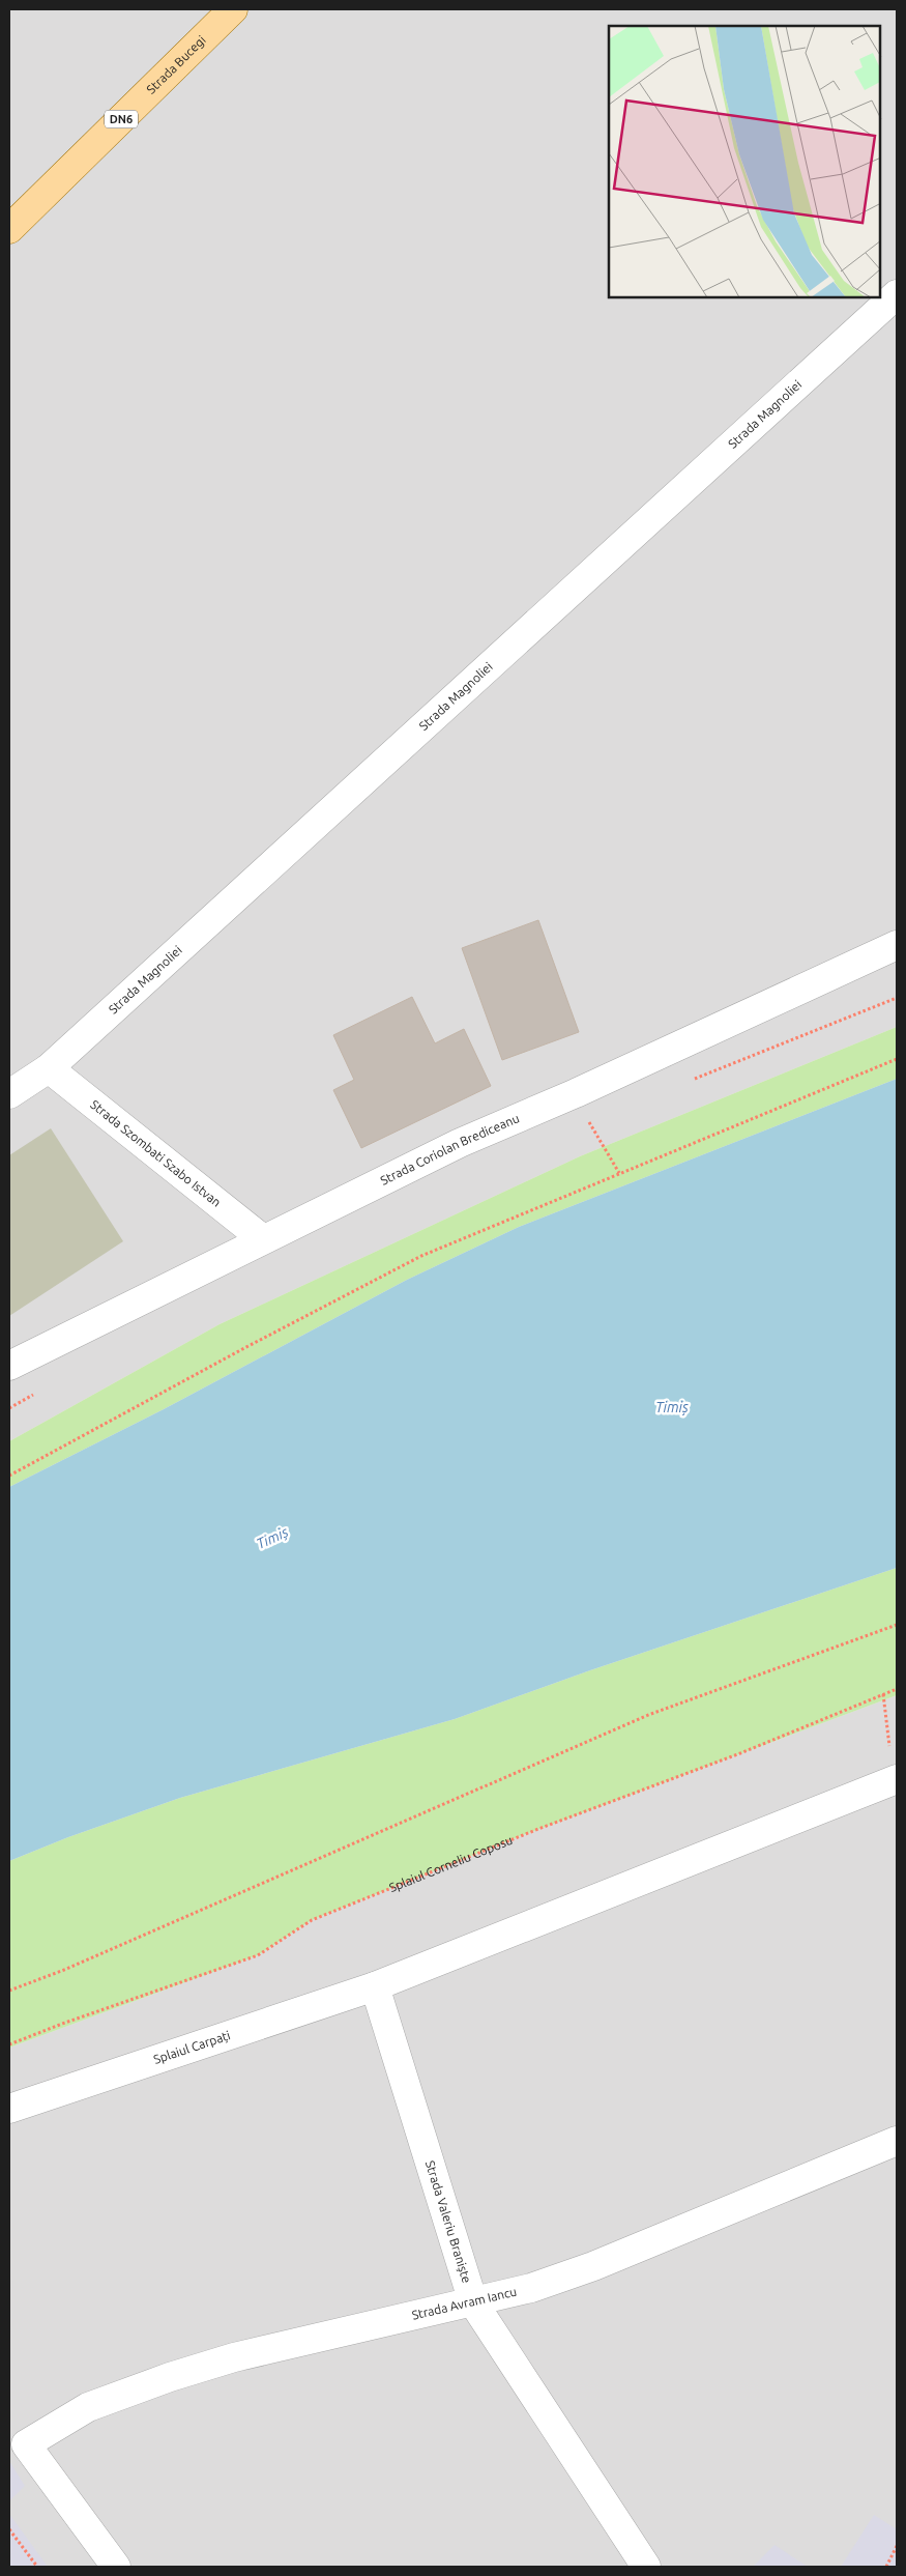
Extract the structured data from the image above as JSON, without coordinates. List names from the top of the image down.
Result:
{
  "streets": {
    "main road": ["Strada Bucegi", "DN6"],
    "street": [
      "Strada Magnoliei",
      "Strada Coriolan Brediceanu",
      "Strada Szombati Szabo Istvan",
      "Splaiul Carpați",
      "Strada Valeriu Braniște",
      "Strada Avram Iancu"
    ],
    "path": ["Splaiul Corneliu Coposu"]
  },
  "crossings": [
    ["Strada Magnoliei", "Strada Szombati Szabo Istvan"],
    ["Strada Coriolan Brediceanu", "Strada Szombati Szabo Istvan"],
    ["Splaiul Carpați", "Strada Valeriu Braniște"],
    ["Strada Valeriu Braniște", "Strada Avram Iancu"]
  ],
  "water": ["Timiș"]
}
